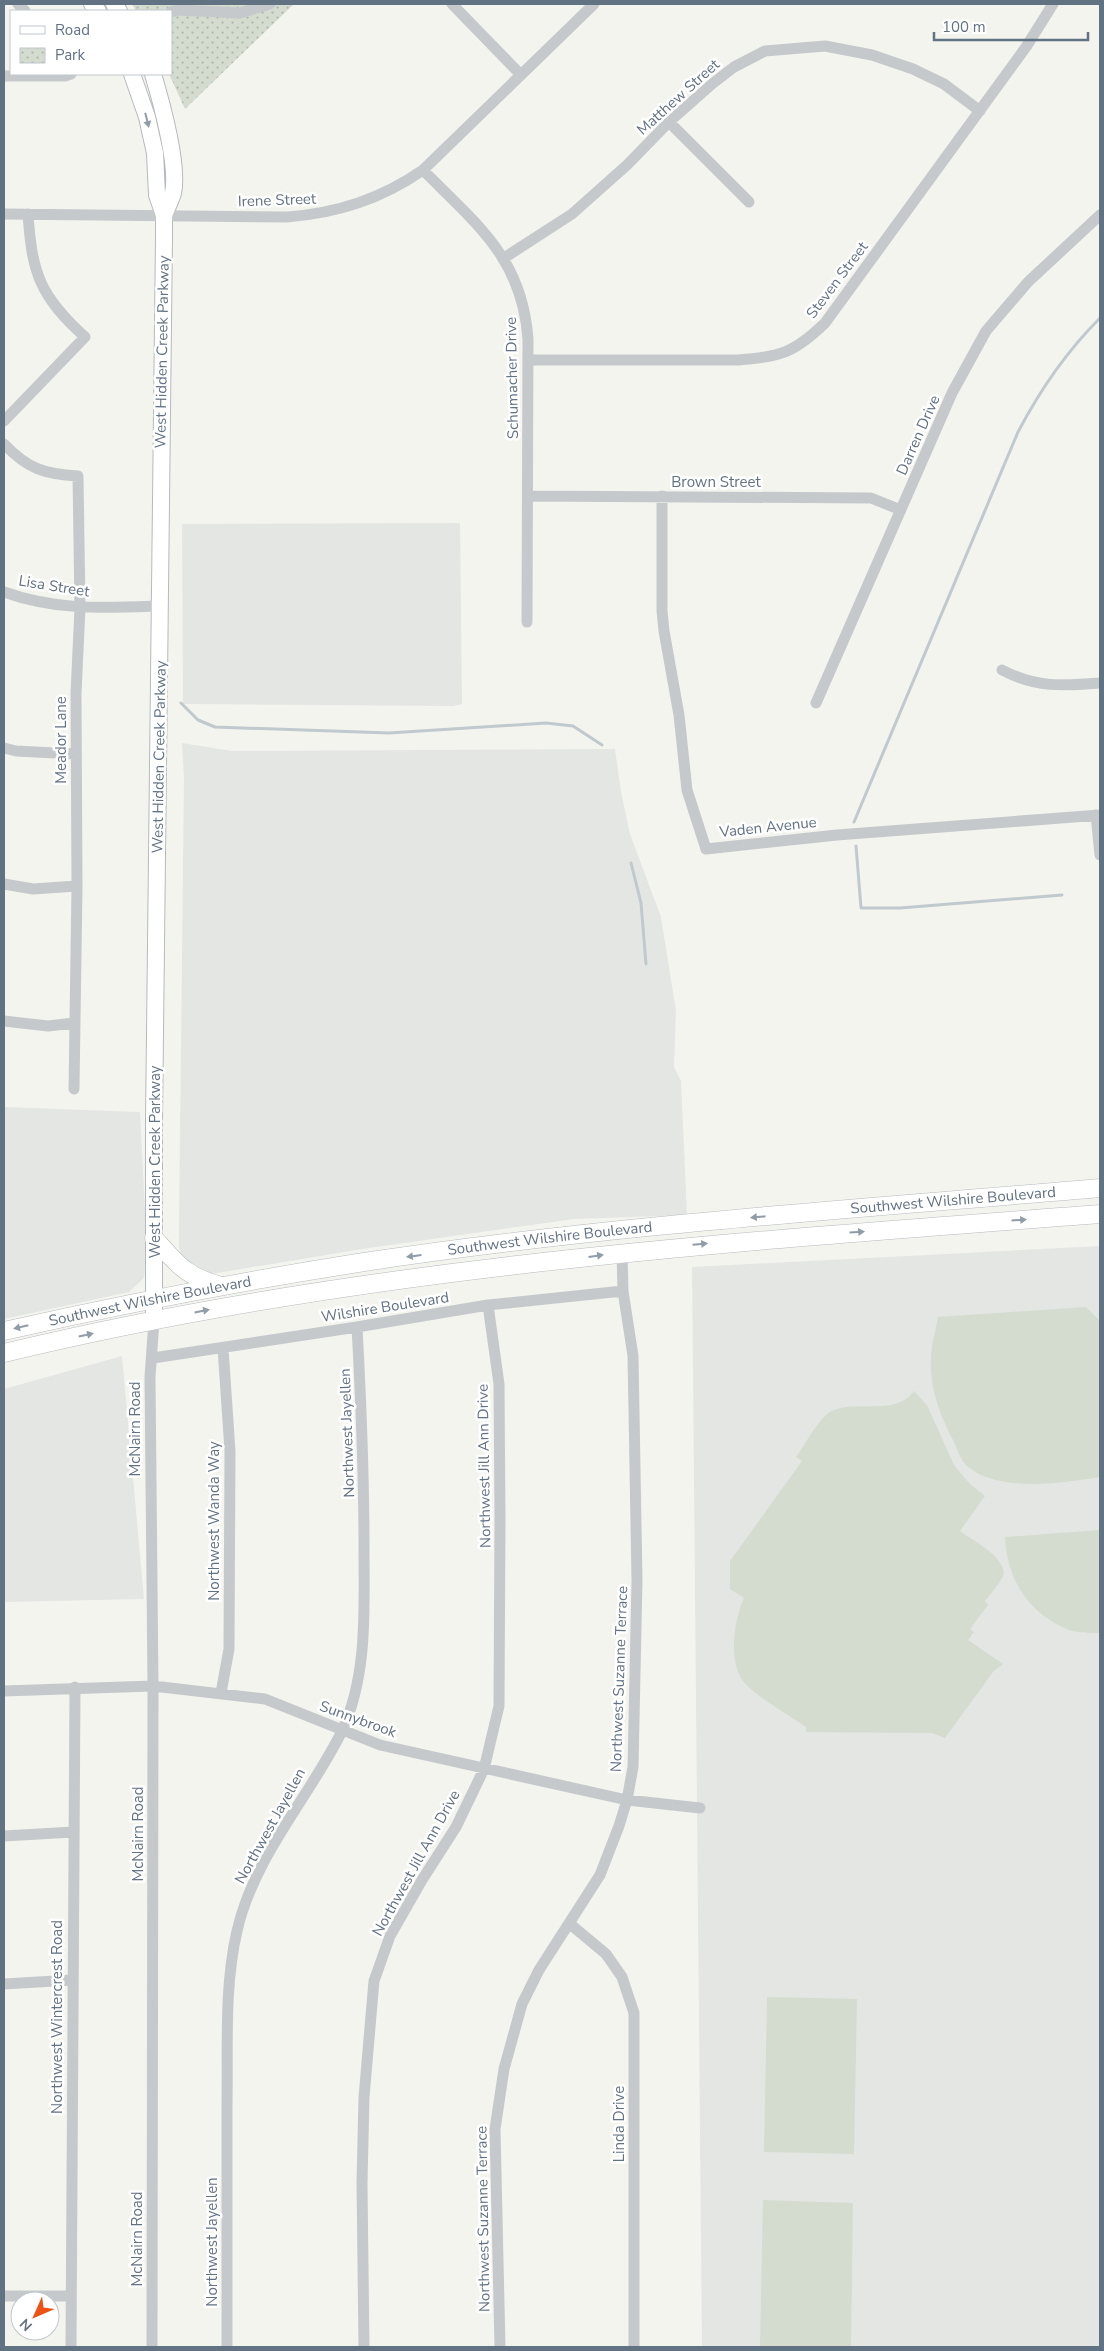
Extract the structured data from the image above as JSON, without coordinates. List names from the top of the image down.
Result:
{
  "streets": {
    "main road": ["West Hidden Creek Parkway", "Southwest Wilshire Boulevard"],
    "street": [
      "Matthew Street",
      "Irene Street",
      "Steven Street",
      "Schumacher Drive",
      "Darren Drive",
      "Brown Street",
      "Lisa Street",
      "Meador Lane",
      "Vaden Avenue",
      "Wilshire Boulevard",
      "McNairn Road",
      "Northwest Jayellen",
      "Northwest Jill Ann Drive",
      "Northwest Wanda Way",
      "Northwest Suzanne Terrace",
      "Sunnybrook",
      "Northwest Wintercrest Road",
      "Linda Drive"
    ]
  },
  "crossings": [
    ["Matthew Street", "Steven Street"],
    ["Matthew Street", "Schumacher Drive"],
    ["Irene Street", "West Hidden Creek Parkway"],
    ["Irene Street", "Schumacher Drive"],
    ["Steven Street", "Schumacher Drive"],
    ["West Hidden Creek Parkway", "Lisa Street"],
    ["West Hidden Creek Parkway", "Southwest Wilshire Boulevard"],
    ["West Hidden Creek Parkway", "McNairn Road"],
    ["Schumacher Drive", "Brown Street"],
    ["Darren Drive", "Brown Street"],
    ["Brown Street", "Vaden Avenue"],
    ["Lisa Street", "Meador Lane"],
    ["Southwest Wilshire Boulevard", "McNairn Road"],
    ["Southwest Wilshire Boulevard", "Northwest Suzanne Terrace"],
    ["Wilshire Boulevard", "McNairn Road"],
    ["Wilshire Boulevard", "Northwest Jayellen"],
    ["Wilshire Boulevard", "Northwest Jill Ann Drive"],
    ["Wilshire Boulevard", "Northwest Wanda Way"],
    ["Wilshire Boulevard", "Northwest Suzanne Terrace"],
    ["McNairn Road", "Sunnybrook"],
    ["Northwest Jayellen", "Sunnybrook"],
    ["Northwest Jill Ann Drive", "Sunnybrook"],
    ["Northwest Wanda Way", "Sunnybrook"],
    ["Northwest Suzanne Terrace", "Sunnybrook"],
    ["Northwest Suzanne Terrace", "Linda Drive"],
    ["Sunnybrook", "Northwest Wintercrest Road"]
  ],
  "legend": ["Road", "Park"],
  "scale_bar": "100 m",
  "north": "bottom left"
}
